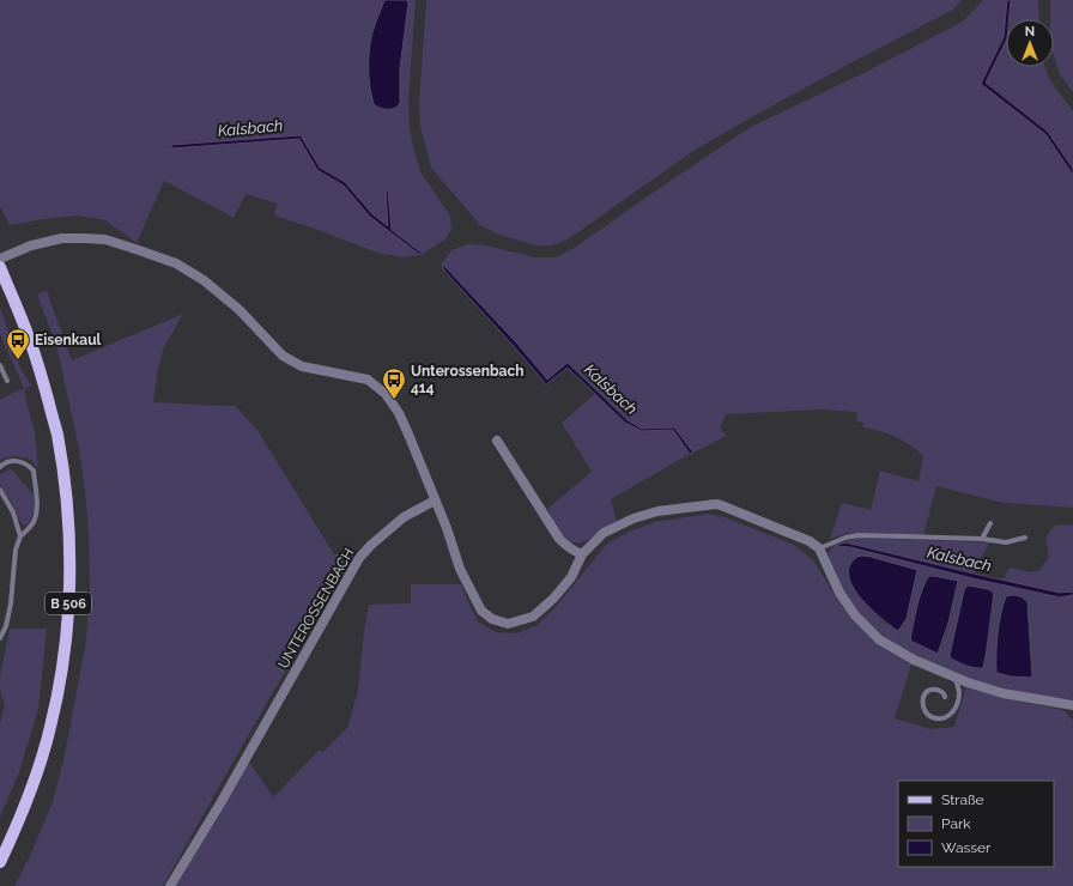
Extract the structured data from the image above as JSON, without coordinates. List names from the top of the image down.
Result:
{
  "streets": {
    "main road": ["B 506"],
    "street": ["UNTEROSSENBACH"]
  },
  "water": ["Kalsbach"],
  "places": {
    "bus stop": ["Eisenkaul", "Unterossenbach 414"]
  },
  "legend": ["Straße", "Park", "Wasser"],
  "north": "top"
}
